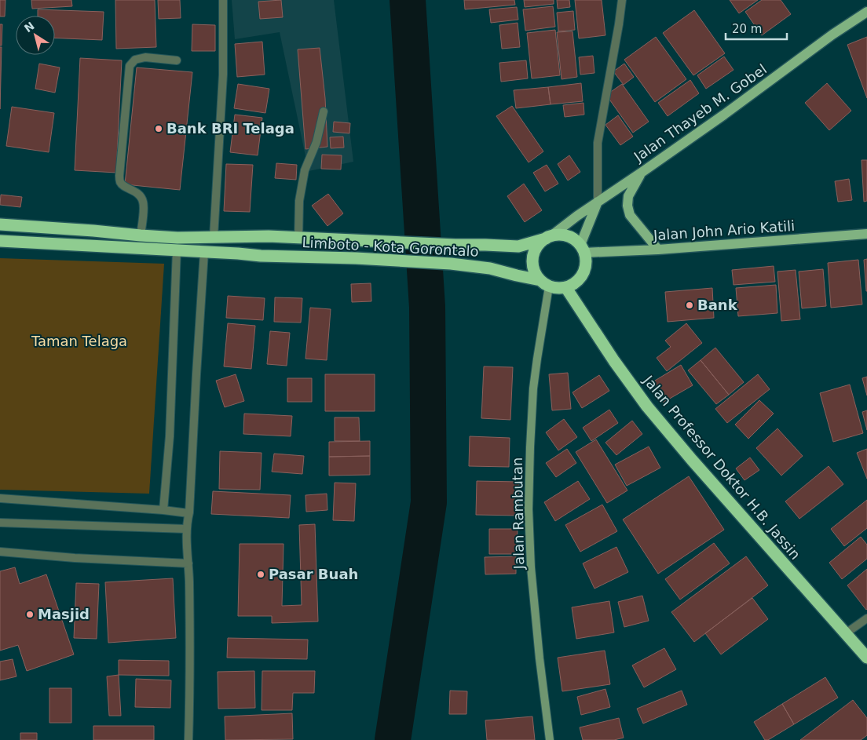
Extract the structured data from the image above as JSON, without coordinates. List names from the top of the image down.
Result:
{
  "streets": {
    "highway": ["Limboto - Kota Gorontalo", "Jalan Professor Doktor H.B. Jassin"],
    "main road": ["Jalan Thayeb M. Gobel", "Jalan John Ario Katili"],
    "street": ["Jalan Rambutan"]
  },
  "crossings": [
    ["Jalan Thayeb M. Gobel", "Jalan John Ario Katili"],
    ["Jalan Thayeb M. Gobel", "Limboto - Kota Gorontalo"],
    ["Jalan Thayeb M. Gobel", "Jalan Professor Doktor H.B. Jassin"],
    ["Jalan Thayeb M. Gobel", "Jalan Rambutan"],
    ["Jalan John Ario Katili", "Limboto - Kota Gorontalo"],
    ["Jalan John Ario Katili", "Jalan Professor Doktor H.B. Jassin"],
    ["Jalan John Ario Katili", "Jalan Rambutan"],
    ["Limboto - Kota Gorontalo", "Jalan Professor Doktor H.B. Jassin"],
    ["Limboto - Kota Gorontalo", "Jalan Rambutan"],
    ["Jalan Professor Doktor H.B. Jassin", "Jalan Rambutan"]
  ],
  "parks": ["Taman Telaga"],
  "places": [
    "Bank BRI Telaga",
    "Bank",
    "Pasar Buah",
    "Masjid"
  ],
  "scale_bar": "20 m",
  "north": "top left"
}
